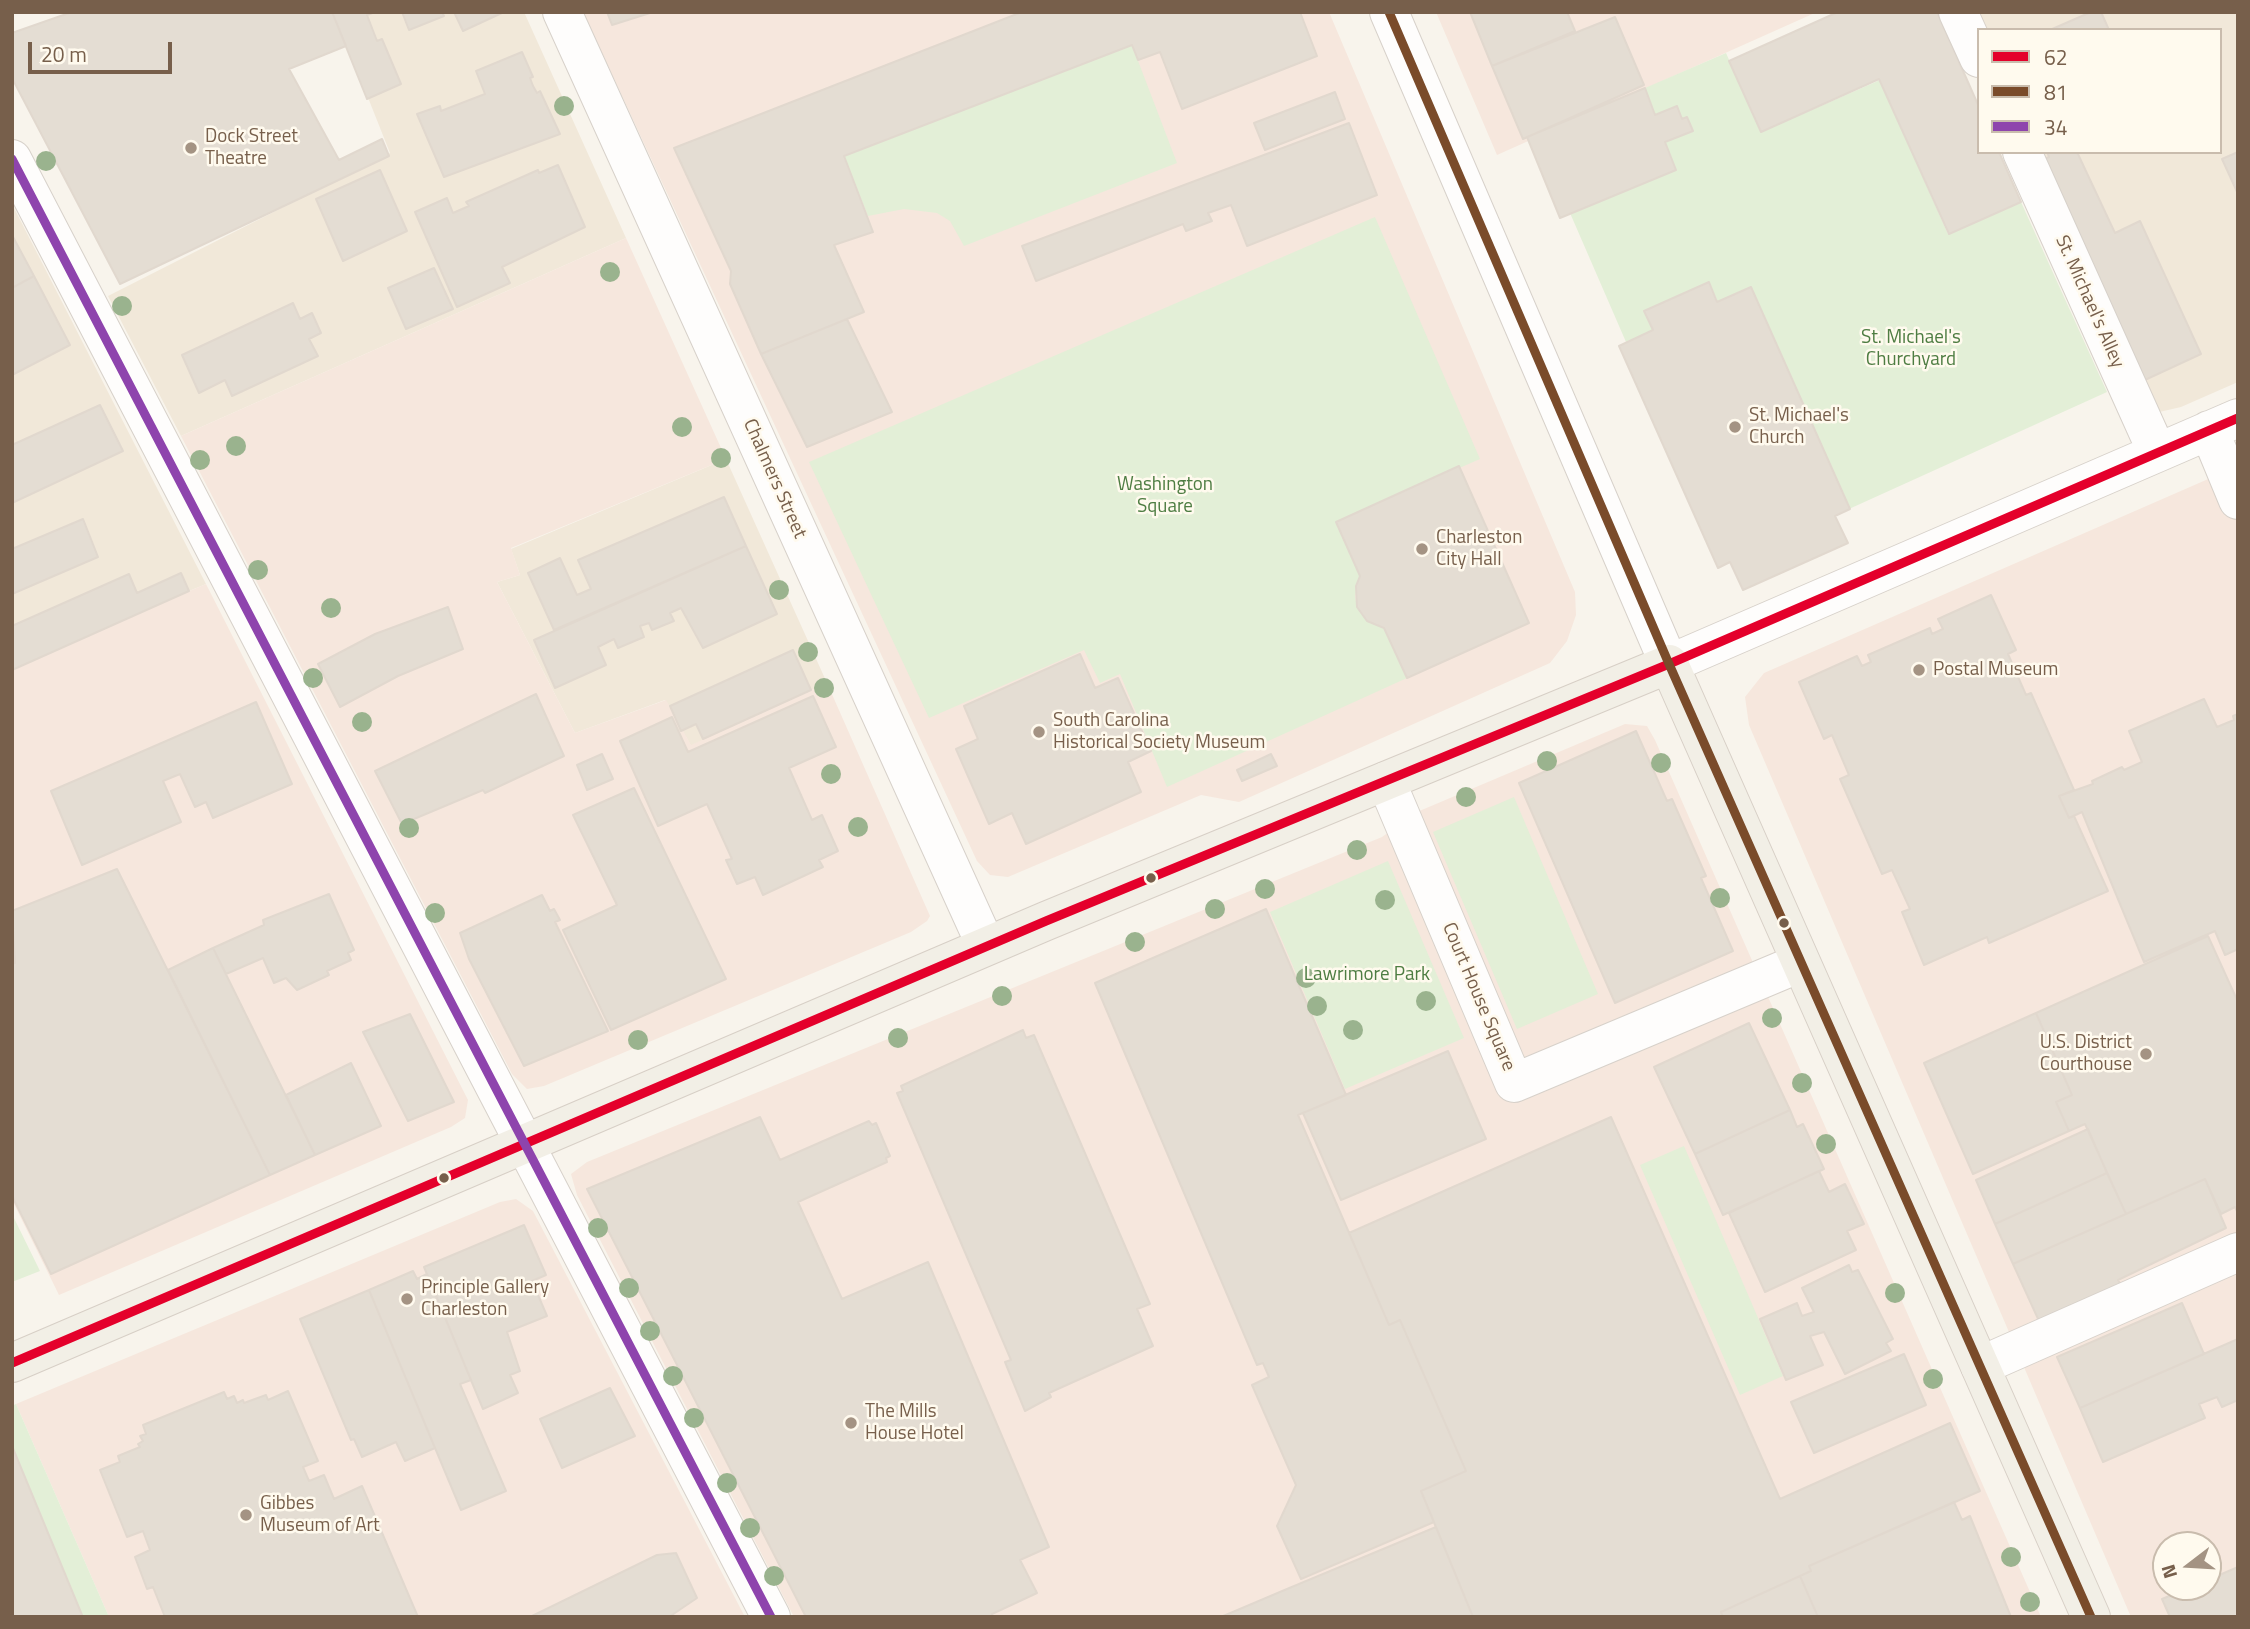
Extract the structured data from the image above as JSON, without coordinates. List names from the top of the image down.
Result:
{
  "streets": {
    "street": ["St. Michael's Alley", "Chalmers Street", "Court House Square"]
  },
  "parks": ["St. Michael's Churchyard", "Washington Square", "Lawrimore Park"],
  "places": [
    "Dock Street Theatre",
    "St. Michael's Church",
    "Charleston City Hall",
    "Postal Museum",
    "South Carolina Historical Society Museum",
    "U.S. District Courthouse",
    "Principle Gallery Charleston",
    "The Mills House Hotel",
    "Gibbes Museum of Art"
  ],
  "lines": ["transit line 81", "transit line 34", "transit line 62"],
  "legend": ["62", "81", "34"],
  "scale_bar": "20 m",
  "north": "left"
}
